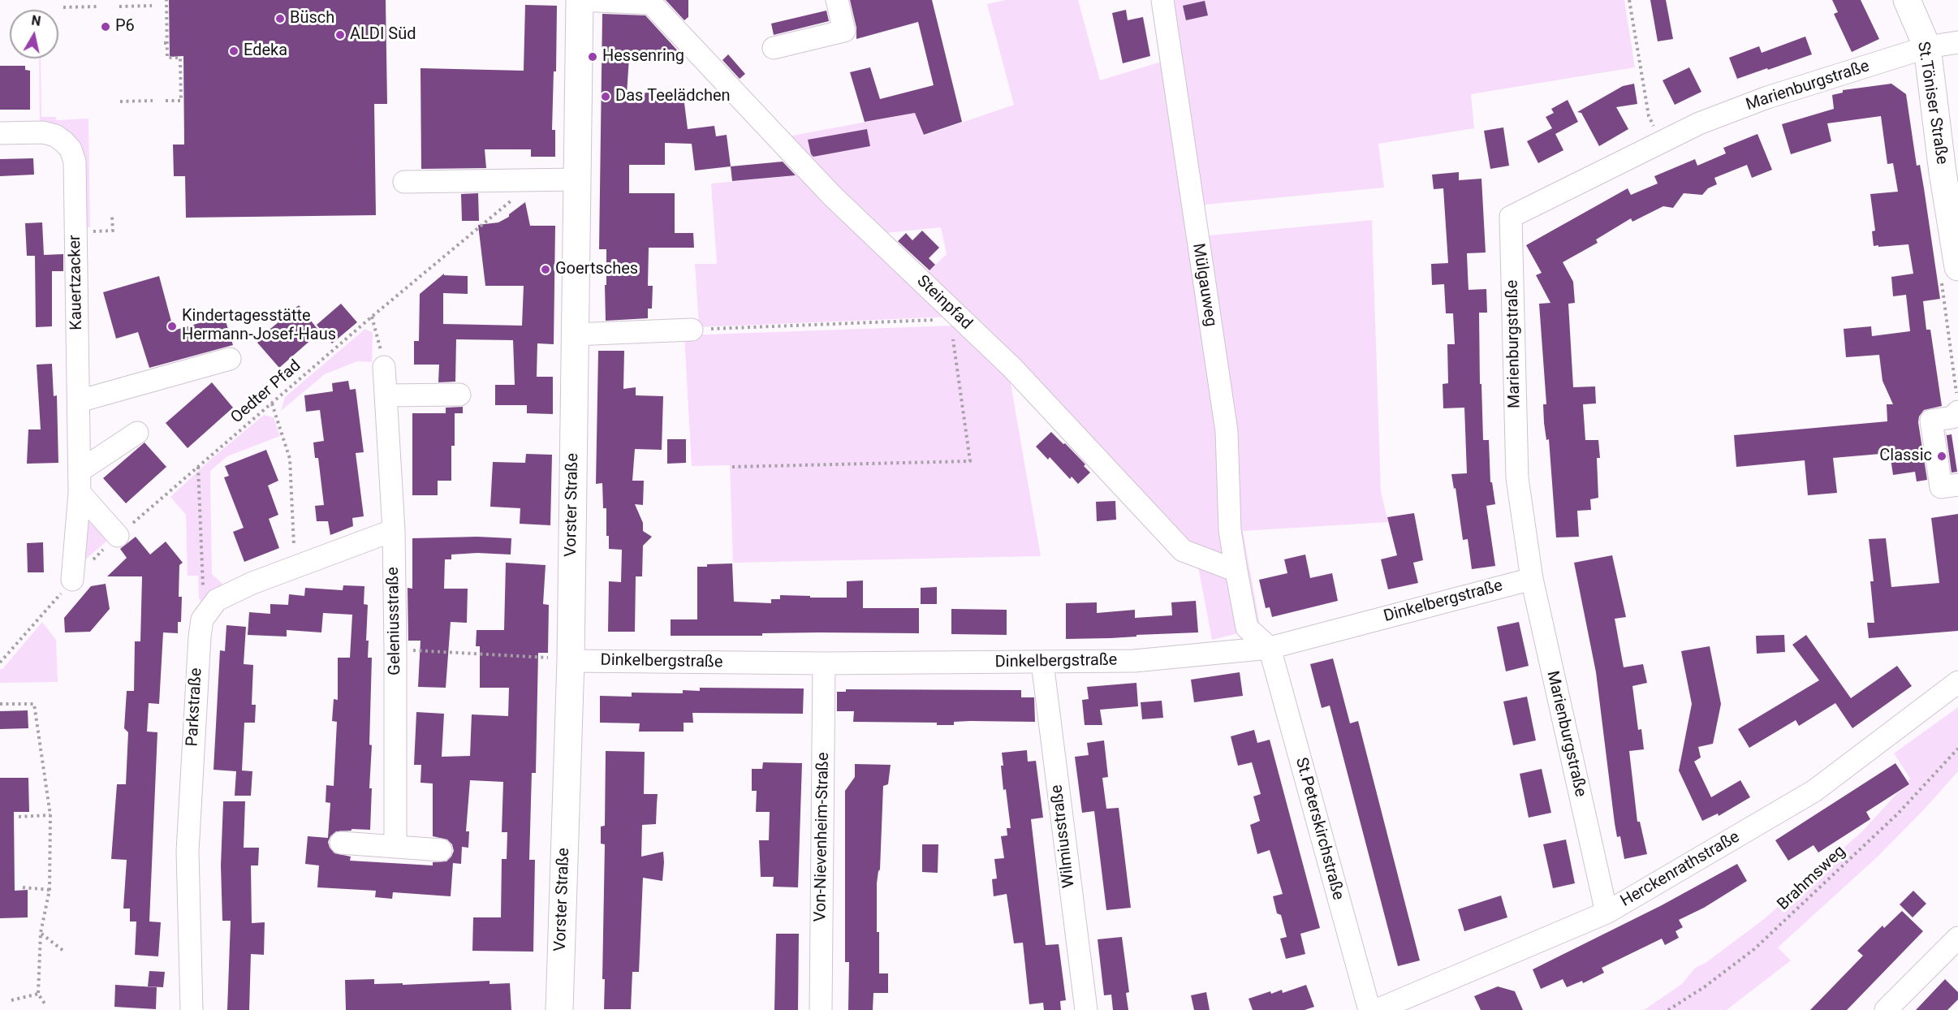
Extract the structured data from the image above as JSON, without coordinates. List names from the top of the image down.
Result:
{
  "streets": {
    "main road": ["St.Töniser Straße", "Vorster Straße"],
    "street": [
      "Marienburgstraße",
      "Kauertzacker",
      "Mülgauweg",
      "Steinpfad",
      "Dinkelbergstraße",
      "Geleniusstraße",
      "Parkstraße",
      "St.Peterskirchstraße",
      "Wilmiusstraße",
      "Von-Nievenheim-Straße",
      "Herckenrathstraße"
    ],
    "path": ["Oedter Pfad", "Brahmsweg"]
  },
  "crossings": [
    ["Marienburgstraße", "St.Töniser Straße"],
    ["Marienburgstraße", "Dinkelbergstraße"],
    ["Marienburgstraße", "Herckenrathstraße"],
    ["Kauertzacker", "Oedter Pfad"],
    ["Mülgauweg", "Steinpfad"],
    ["Steinpfad", "Vorster Straße"],
    ["Vorster Straße", "Dinkelbergstraße"],
    ["Dinkelbergstraße", "St.Peterskirchstraße"],
    ["Dinkelbergstraße", "Wilmiusstraße"],
    ["Dinkelbergstraße", "Von-Nievenheim-Straße"],
    ["Geleniusstraße", "Parkstraße"]
  ],
  "places": [
    "Büsch",
    "P6",
    "ALDI Süd",
    "Edeka",
    "Hessenring",
    "Das Teelädchen",
    "Goertsches",
    "Kindertagesstätte Hermann-Josef-Haus",
    "Classic"
  ],
  "north": "top"
}
